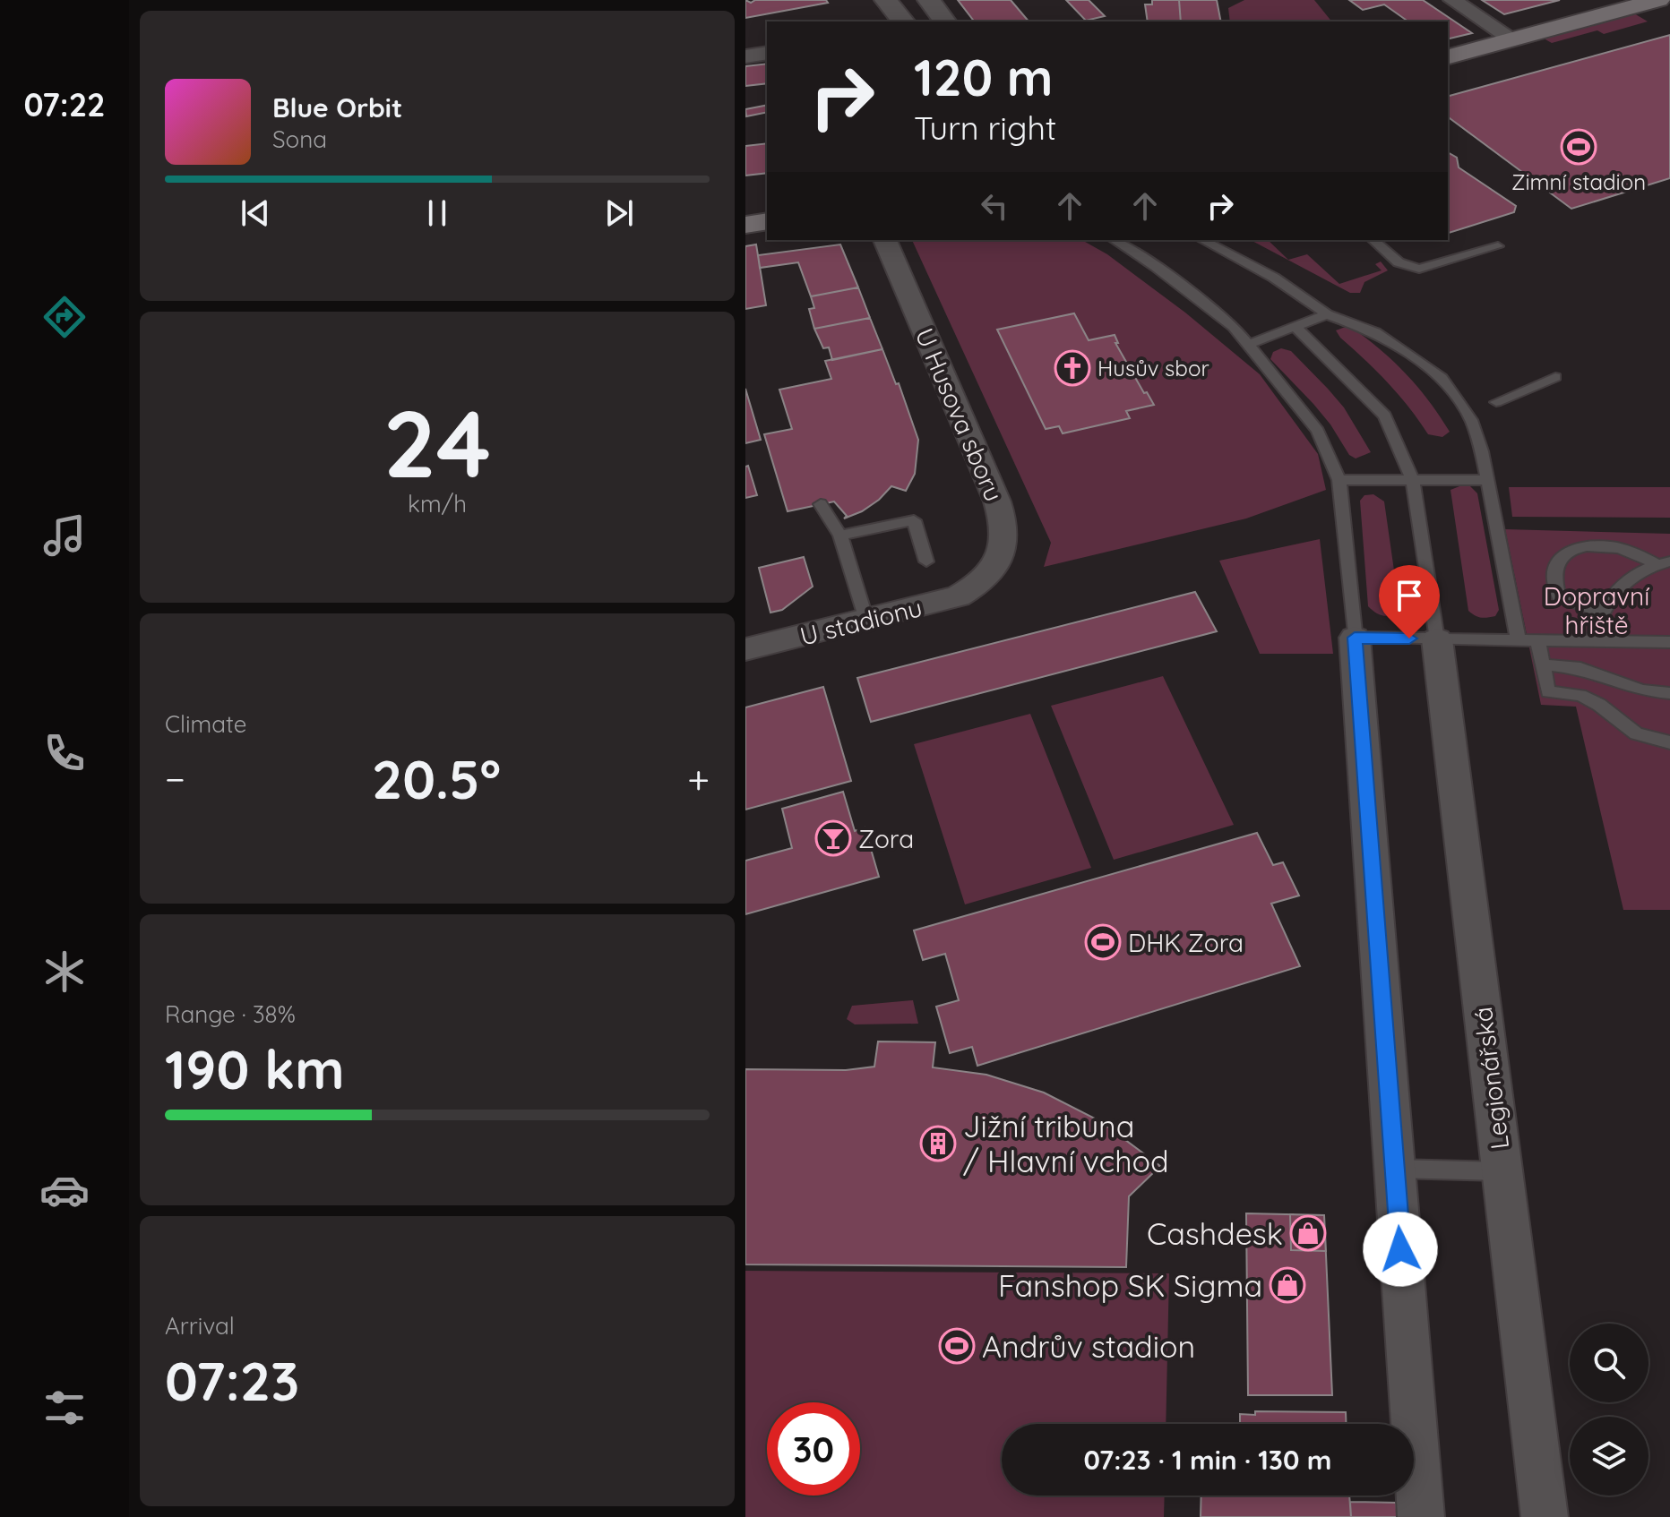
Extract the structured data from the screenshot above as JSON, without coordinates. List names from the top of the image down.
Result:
{
  "streets": {
    "street": ["U Husova sboru", "U stadionu", "Legionářská"]
  },
  "crossings": [
    ["U Husova sboru", "U stadionu"]
  ],
  "parks": ["Dopravní hřiště"],
  "places": {
    "sports": ["Zimní stadion", "DHK Zora", "Andrův stadion"],
    "church": ["Husův sbor"],
    "bar": ["Zora"],
    "building": ["Jižní tribuna / Hlavní vchod"],
    "shop": ["Cashdesk", "Fanshop SK Sigma"]
  },
  "page": {
    "tabs": "07:22",
    "turn": ["120 m", "Turn right"],
    "song": ["Blue Orbit", "Sona"],
    "tile": [
      ["24", "km/h"],
      "Climate",
      ["Range · 38%", "190 km"],
      ["Arrival", "07:23"]
    ],
    "heat": ["−", "20.5°", "+"],
    "limit": "30",
    "trip": "07:23 · 1 min · 130 m"
  }
}
